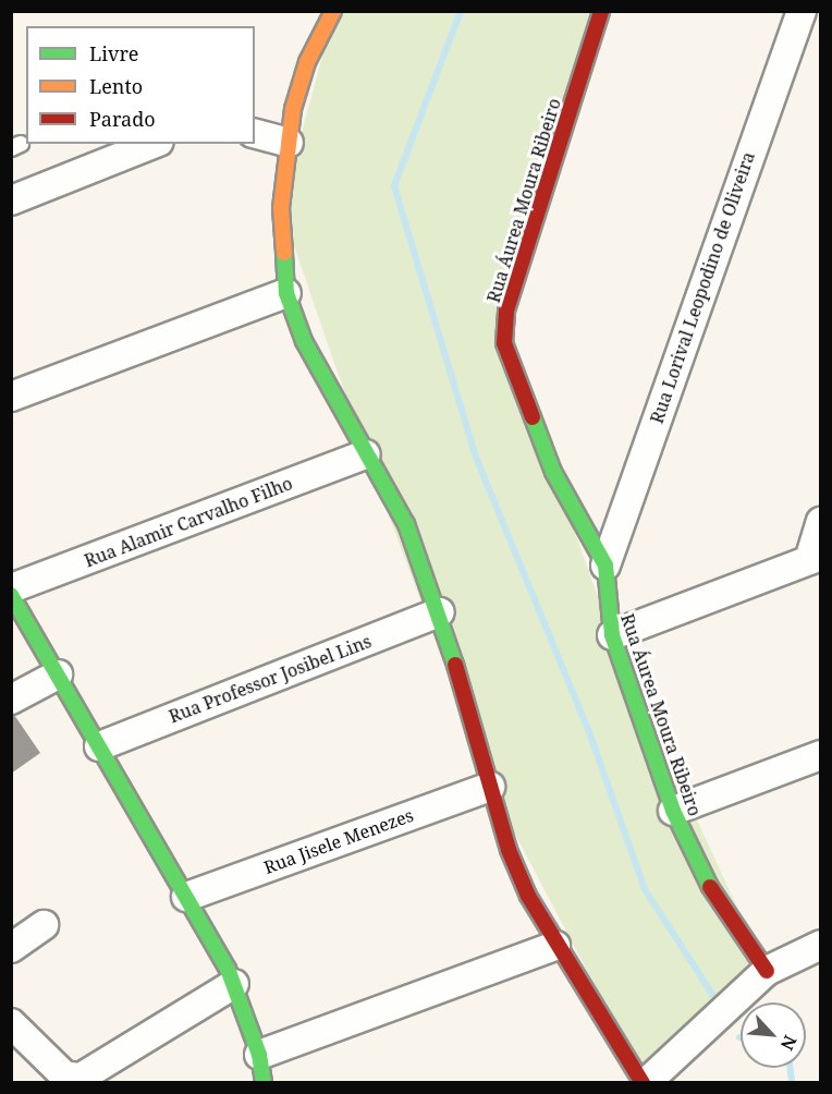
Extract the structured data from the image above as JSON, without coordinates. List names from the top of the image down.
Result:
{
  "streets": {
    "street": [
      "Rua Áurea Moura Ribeiro",
      "Rua Lorival Leopodino de Oliveira",
      "Rua Alamir Carvalho Filho",
      "Rua Professor Josibel Lins",
      "Rua Jisele Menezes"
    ]
  },
  "crossings": [
    ["Rua Áurea Moura Ribeiro", "Rua Lorival Leopodino de Oliveira"]
  ],
  "legend": ["Livre", "Lento", "Parado"],
  "north": "bottom right"
}
